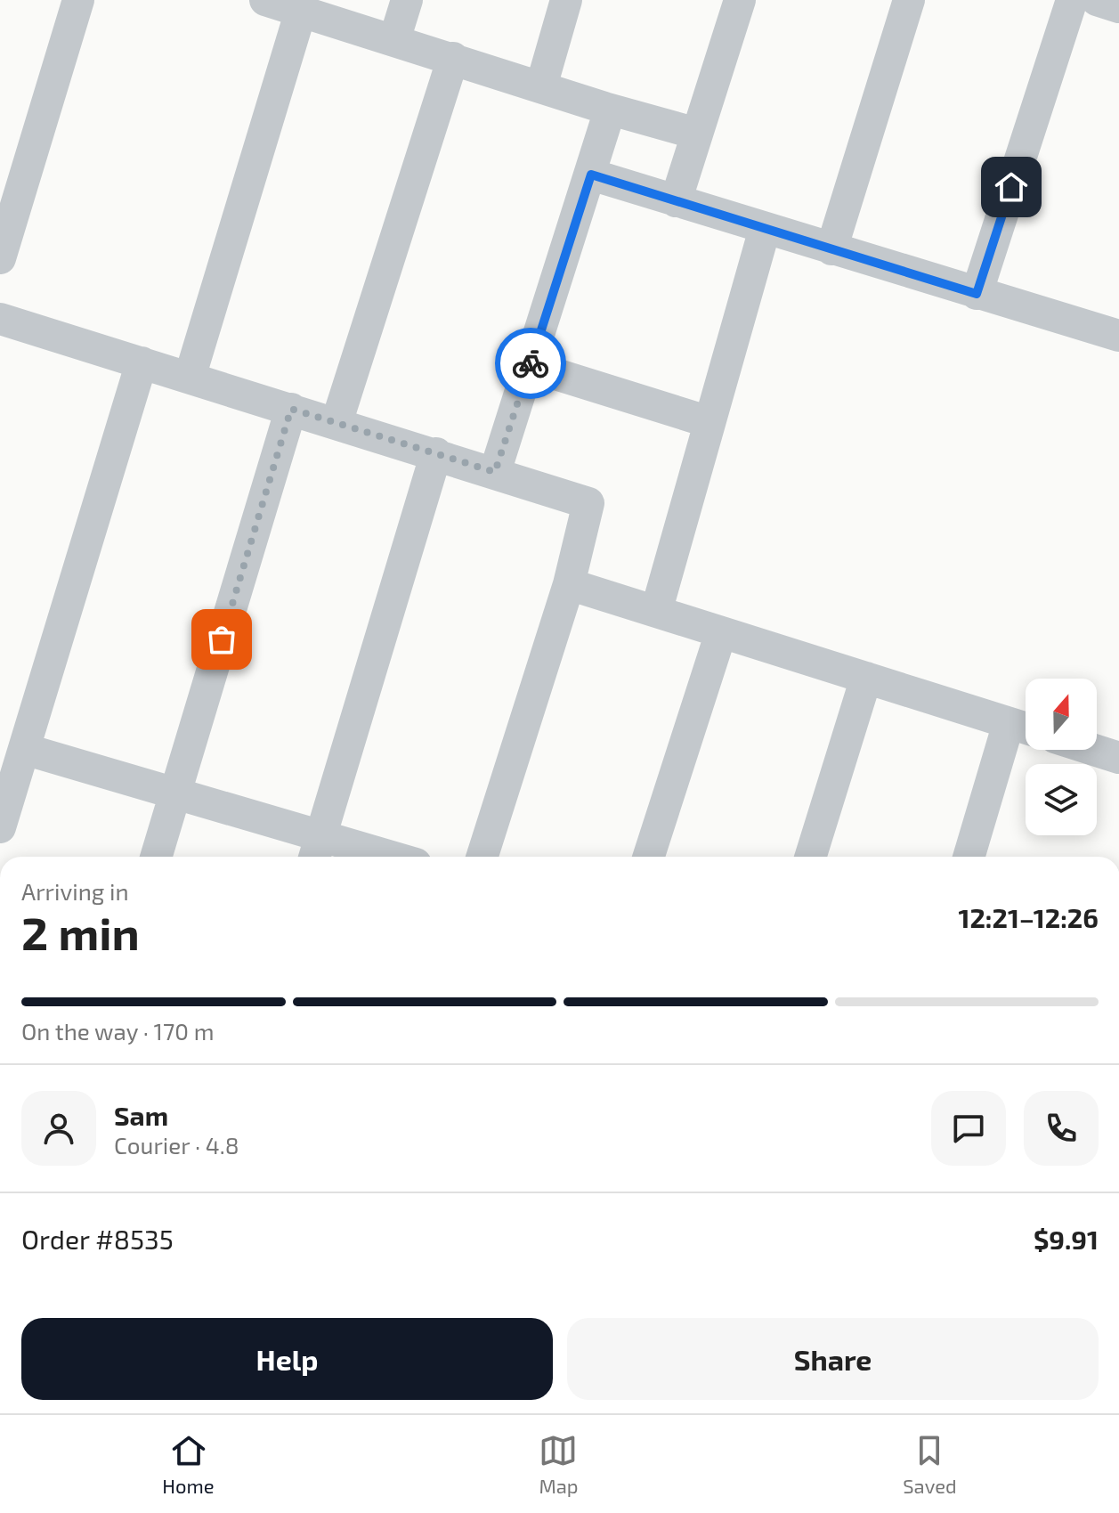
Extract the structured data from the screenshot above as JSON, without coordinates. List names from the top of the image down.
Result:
{
  "north": "top",
  "page": {
    "heading": ["2 min", "Arriving in", "12:21–12:26"],
    "panel": [
      "Sam",
      "Courier · 4.8",
      "Order #8535",
      "$9.91"
    ],
    "bar": "On the way · 170 m",
    "buttons": ["Help", "Share"],
    "tabs": ["Home", "Map", "Saved"]
  }
}
